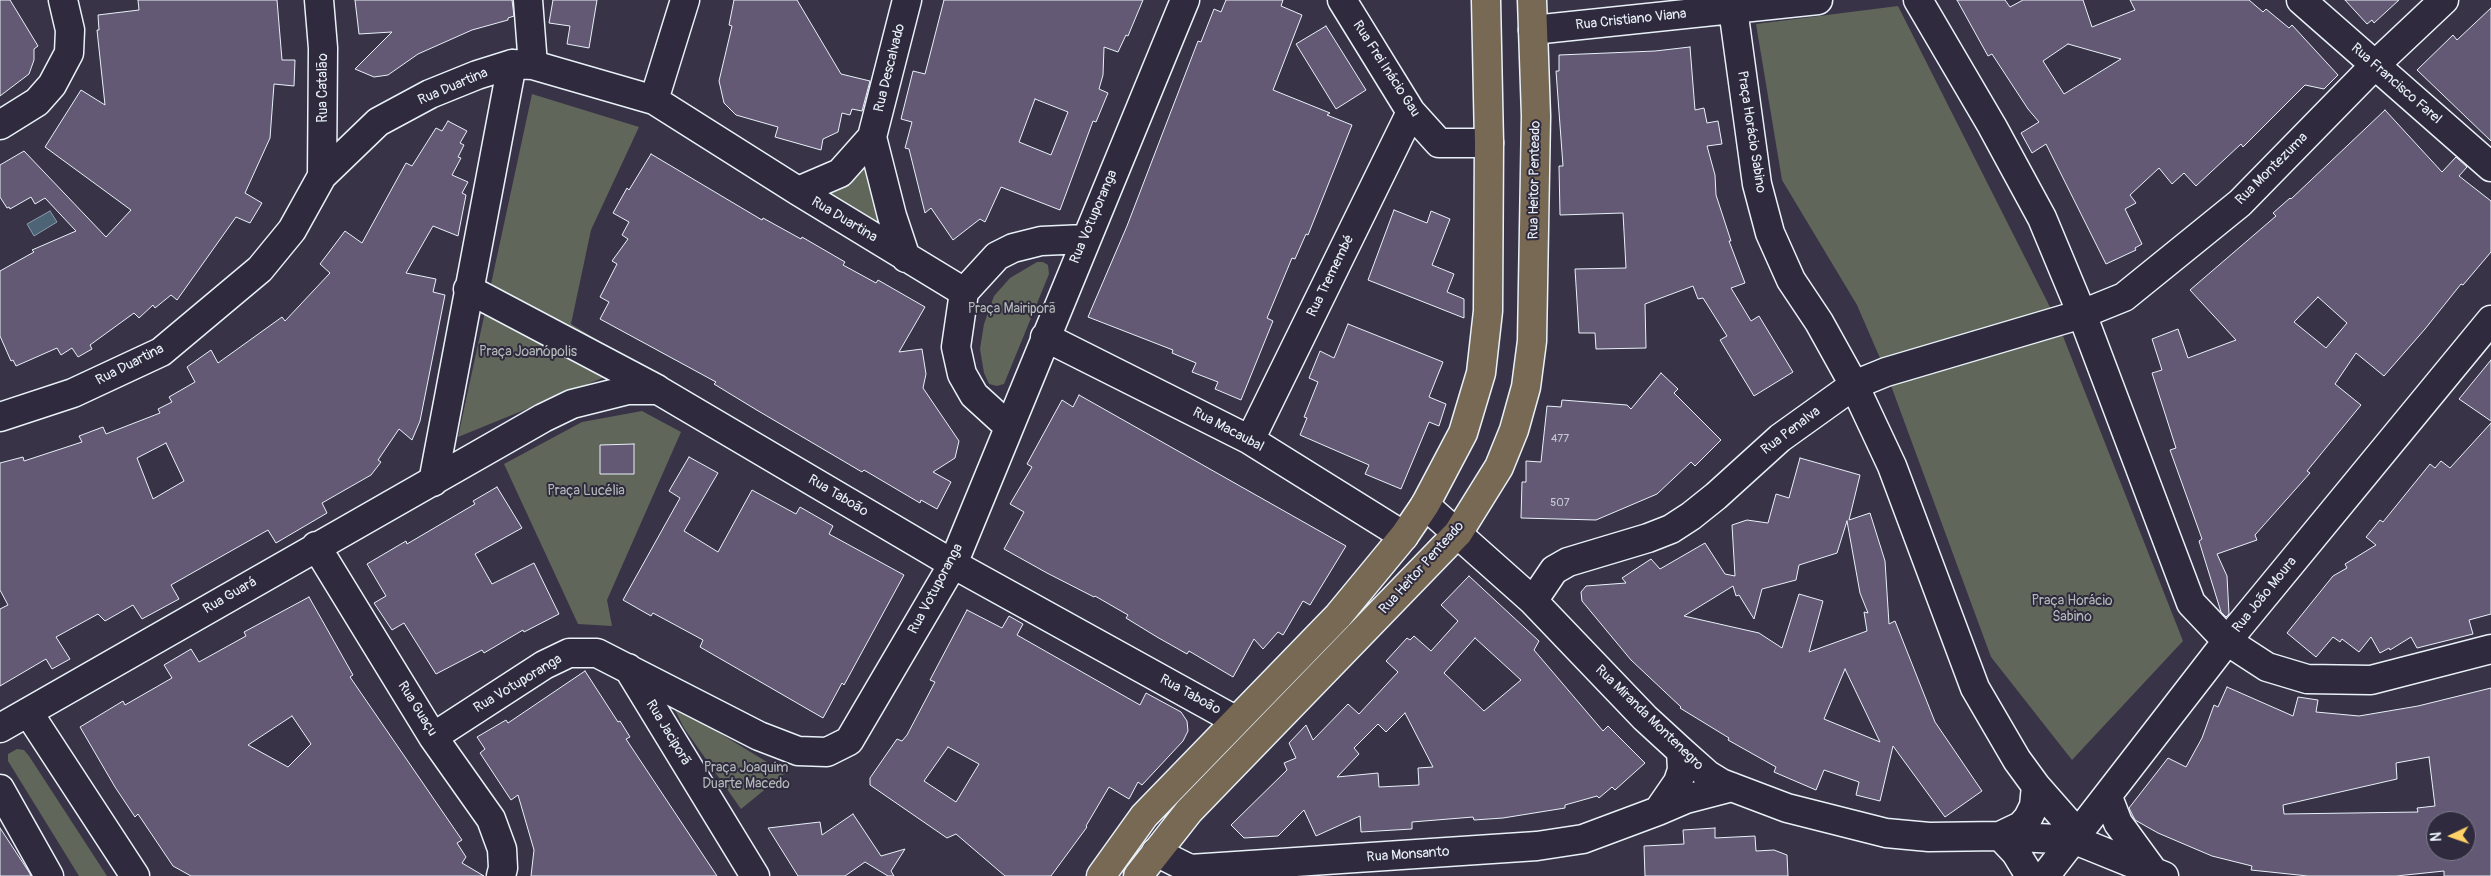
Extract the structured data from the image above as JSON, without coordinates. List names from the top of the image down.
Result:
{
  "streets": {
    "main road": ["Rua Heitor Penteado"],
    "street": [
      "Rua Cristiano Viana",
      "Rua Descalvado",
      "Rua Frei Inácio Gau",
      "Rua Francisco Farel",
      "Rua Duartina",
      "Rua Catalão",
      "Praça Horácio Sabino",
      "Rua Montezuma",
      "Rua Votuporanga",
      "Rua Tremembé",
      "Rua Macaubal",
      "Rua Penalva",
      "Rua Taboão",
      "Rua João Moura",
      "Rua Guará",
      "Rua Guaçu",
      "Rua Miranda Montenegro",
      "Rua Jaciporã",
      "Rua Monsanto"
    ]
  },
  "crossings": [
    ["Rua Cristiano Viana", "Praça Horácio Sabino"],
    ["Rua Cristiano Viana", "Rua Heitor Penteado"],
    ["Rua Descalvado", "Rua Duartina"],
    ["Rua Frei Inácio Gau", "Rua Tremembé"],
    ["Rua Francisco Farel", "Rua Montezuma"],
    ["Rua Duartina", "Rua Catalão"],
    ["Praça Horácio Sabino", "Rua Penalva"],
    ["Praça Horácio Sabino", "Rua João Moura"],
    ["Praça Horácio Sabino", "Rua Miranda Montenegro"],
    ["Rua Montezuma", "Rua Penalva"],
    ["Rua Heitor Penteado", "Rua Miranda Montenegro"],
    ["Rua Heitor Penteado", "Rua Monsanto"],
    ["Rua Votuporanga", "Rua Macaubal"],
    ["Rua Votuporanga", "Rua Taboão"],
    ["Rua Votuporanga", "Rua Guaçu"],
    ["Rua Votuporanga", "Rua Jaciporã"],
    ["Rua Tremembé", "Rua Macaubal"],
    ["Rua Penalva", "Rua Miranda Montenegro"],
    ["Rua João Moura", "Rua Miranda Montenegro"],
    ["Rua Guará", "Rua Guaçu"],
    ["Rua Miranda Montenegro", "Rua Monsanto"]
  ],
  "parks": [
    "Praça Mairiporã",
    "Praça Joanópolis",
    "Praça Lucélia",
    "Praça Horácio Sabino",
    "Praça Joaquim Duarte Macedo"
  ],
  "house_numbers": ["477", "507"],
  "north": "left"
}
